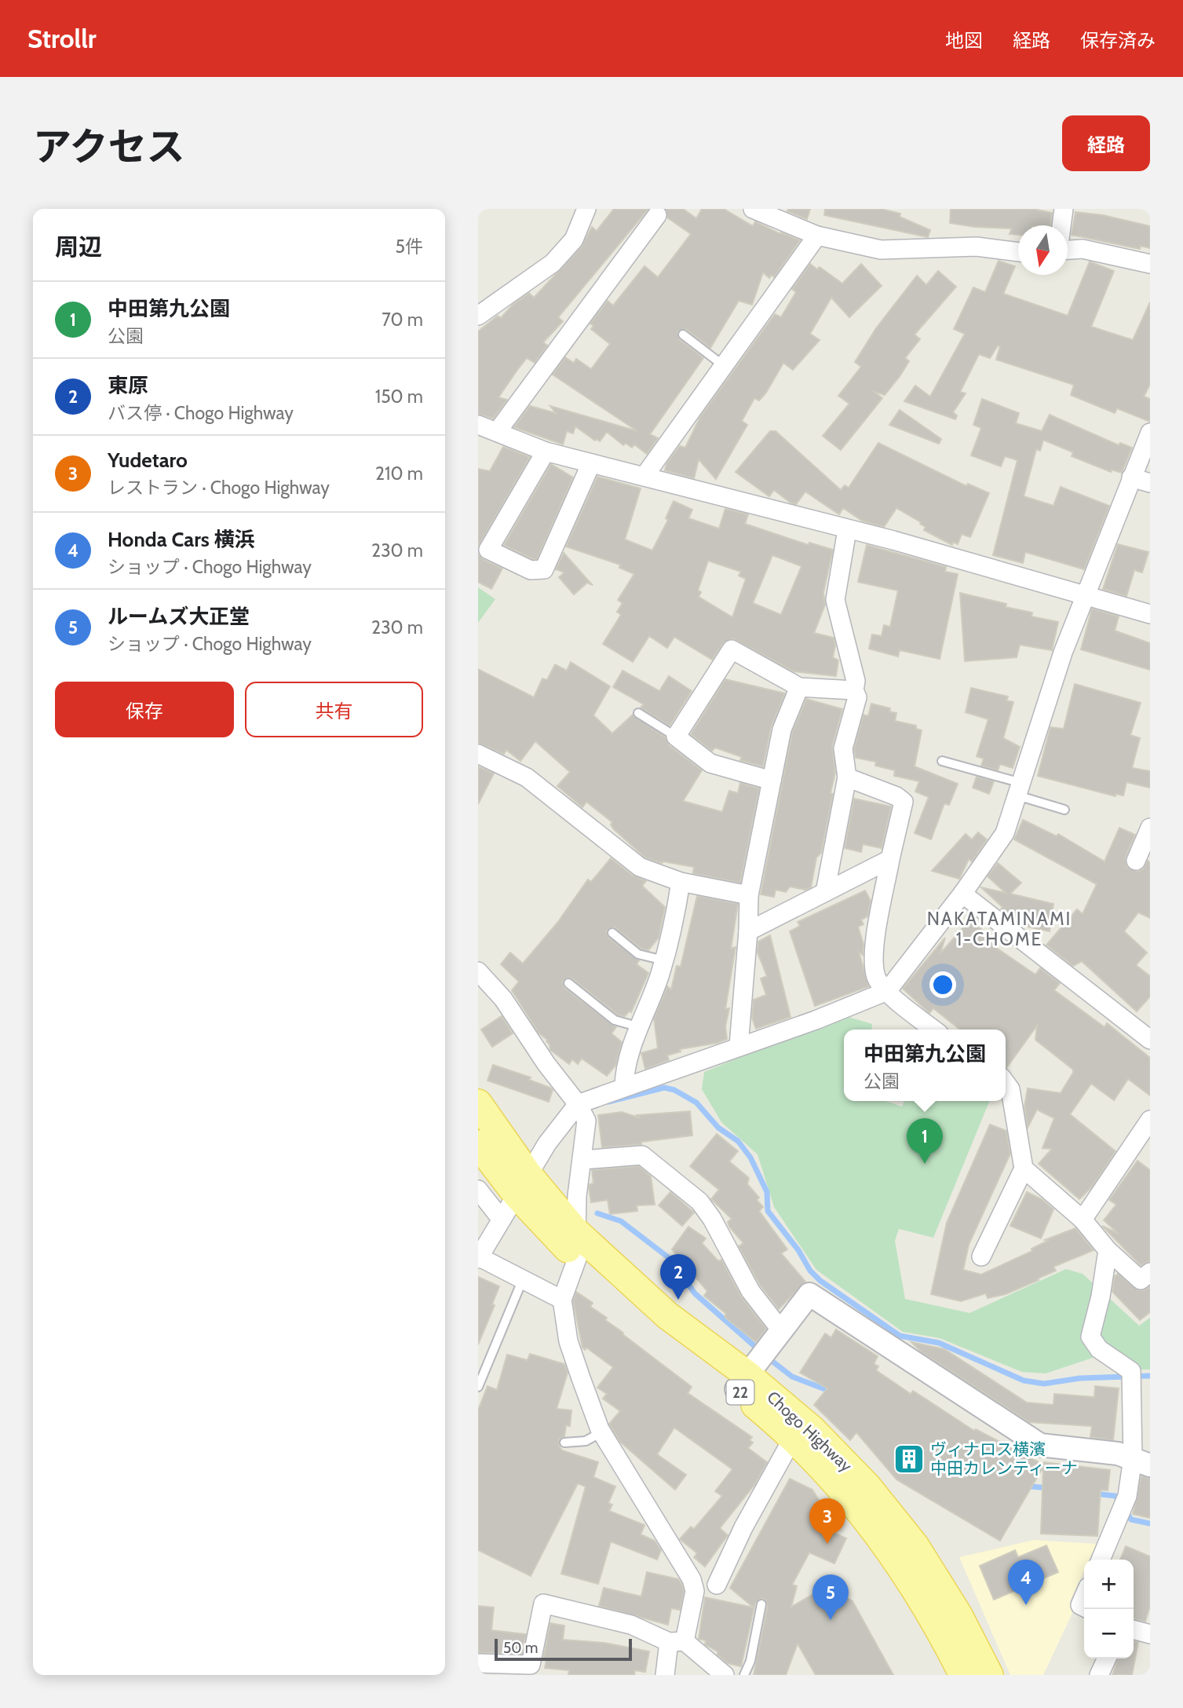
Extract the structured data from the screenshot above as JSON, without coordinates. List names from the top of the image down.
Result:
{
  "streets": {
    "main road": ["22", "Chogo Highway"]
  },
  "districts": ["NAKATAMINAMI 1-CHOME"],
  "places": {
    "building": ["ヴィナロス横濱 中田カレンティーナ"]
  },
  "scale_bar": "50 m",
  "north": "bottom",
  "page": {
    "header": "Strollr",
    "nav": ["地図", "経路", "保存済み"],
    "title": "アクセス",
    "buttons": [
      "経路",
      ["保存", "共有"]
    ],
    "heading": ["周辺", "5件"],
    "list": [
      {
        "mark": "1",
        "name": "中田第九公園",
        "note": "公園",
        "value": "70 m"
      },
      {
        "mark": "2",
        "name": "東原",
        "note": "バス停 · Chogo Highway",
        "value": "150 m"
      },
      {
        "mark": "3",
        "name": "Yudetaro",
        "note": "レストラン · Chogo Highway",
        "value": "210 m"
      },
      {
        "mark": "4",
        "name": "Honda Cars 横浜",
        "note": "ショップ · Chogo Highway",
        "value": "230 m"
      },
      {
        "mark": "5",
        "name": "ルームズ大正堂",
        "note": "ショップ · Chogo Highway",
        "value": "230 m"
      }
    ],
    "popup": ["中田第九公園", "公園"],
    "pins": [
      "1",
      "2",
      "3",
      "4",
      "5"
    ],
    "map_buttons": ["+", "−"],
    "scale": "50 m"
  }
}
